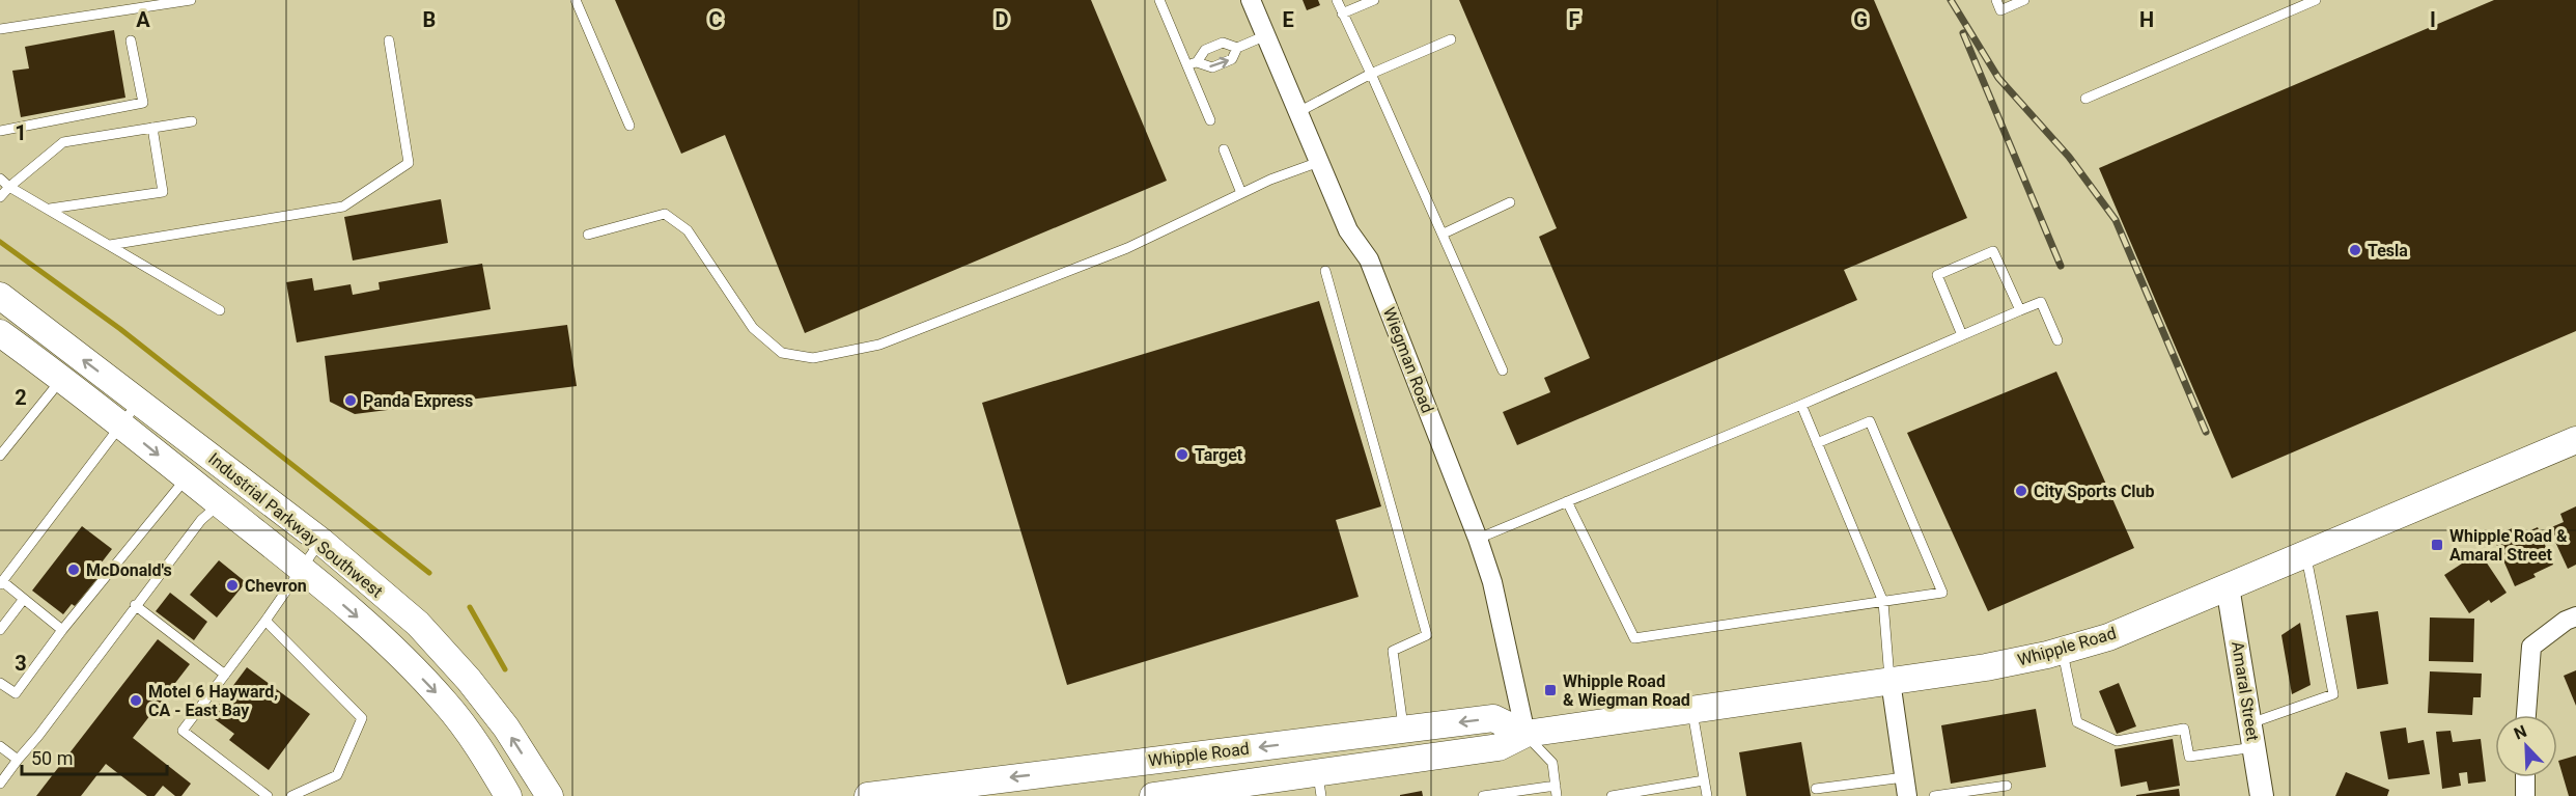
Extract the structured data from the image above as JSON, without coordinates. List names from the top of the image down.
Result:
{
  "streets": {
    "main road": ["Industrial Parkway Southwest", "Whipple Road"],
    "street": ["Wiegman Road", "Amaral Street"]
  },
  "crossings": [
    ["Wiegman Road", "Whipple Road"],
    ["Whipple Road", "Amaral Street"]
  ],
  "places": {
    "other": [
      "Tesla",
      "Panda Express",
      "Target",
      "City Sports Club",
      "McDonald's",
      "Chevron",
      "Motel 6 Hayward, CA - East Bay"
    ],
    "transit": ["Whipple Road & Amaral Street", "Whipple Road & Wiegman Road"]
  },
  "scale_bar": "50 m",
  "north": "top left",
  "grid": {
    "columns": [
      "A",
      "B",
      "C",
      "D",
      "E",
      "F",
      "G",
      "H",
      "I"
    ],
    "rows": ["1", "2", "3"]
  }
}
